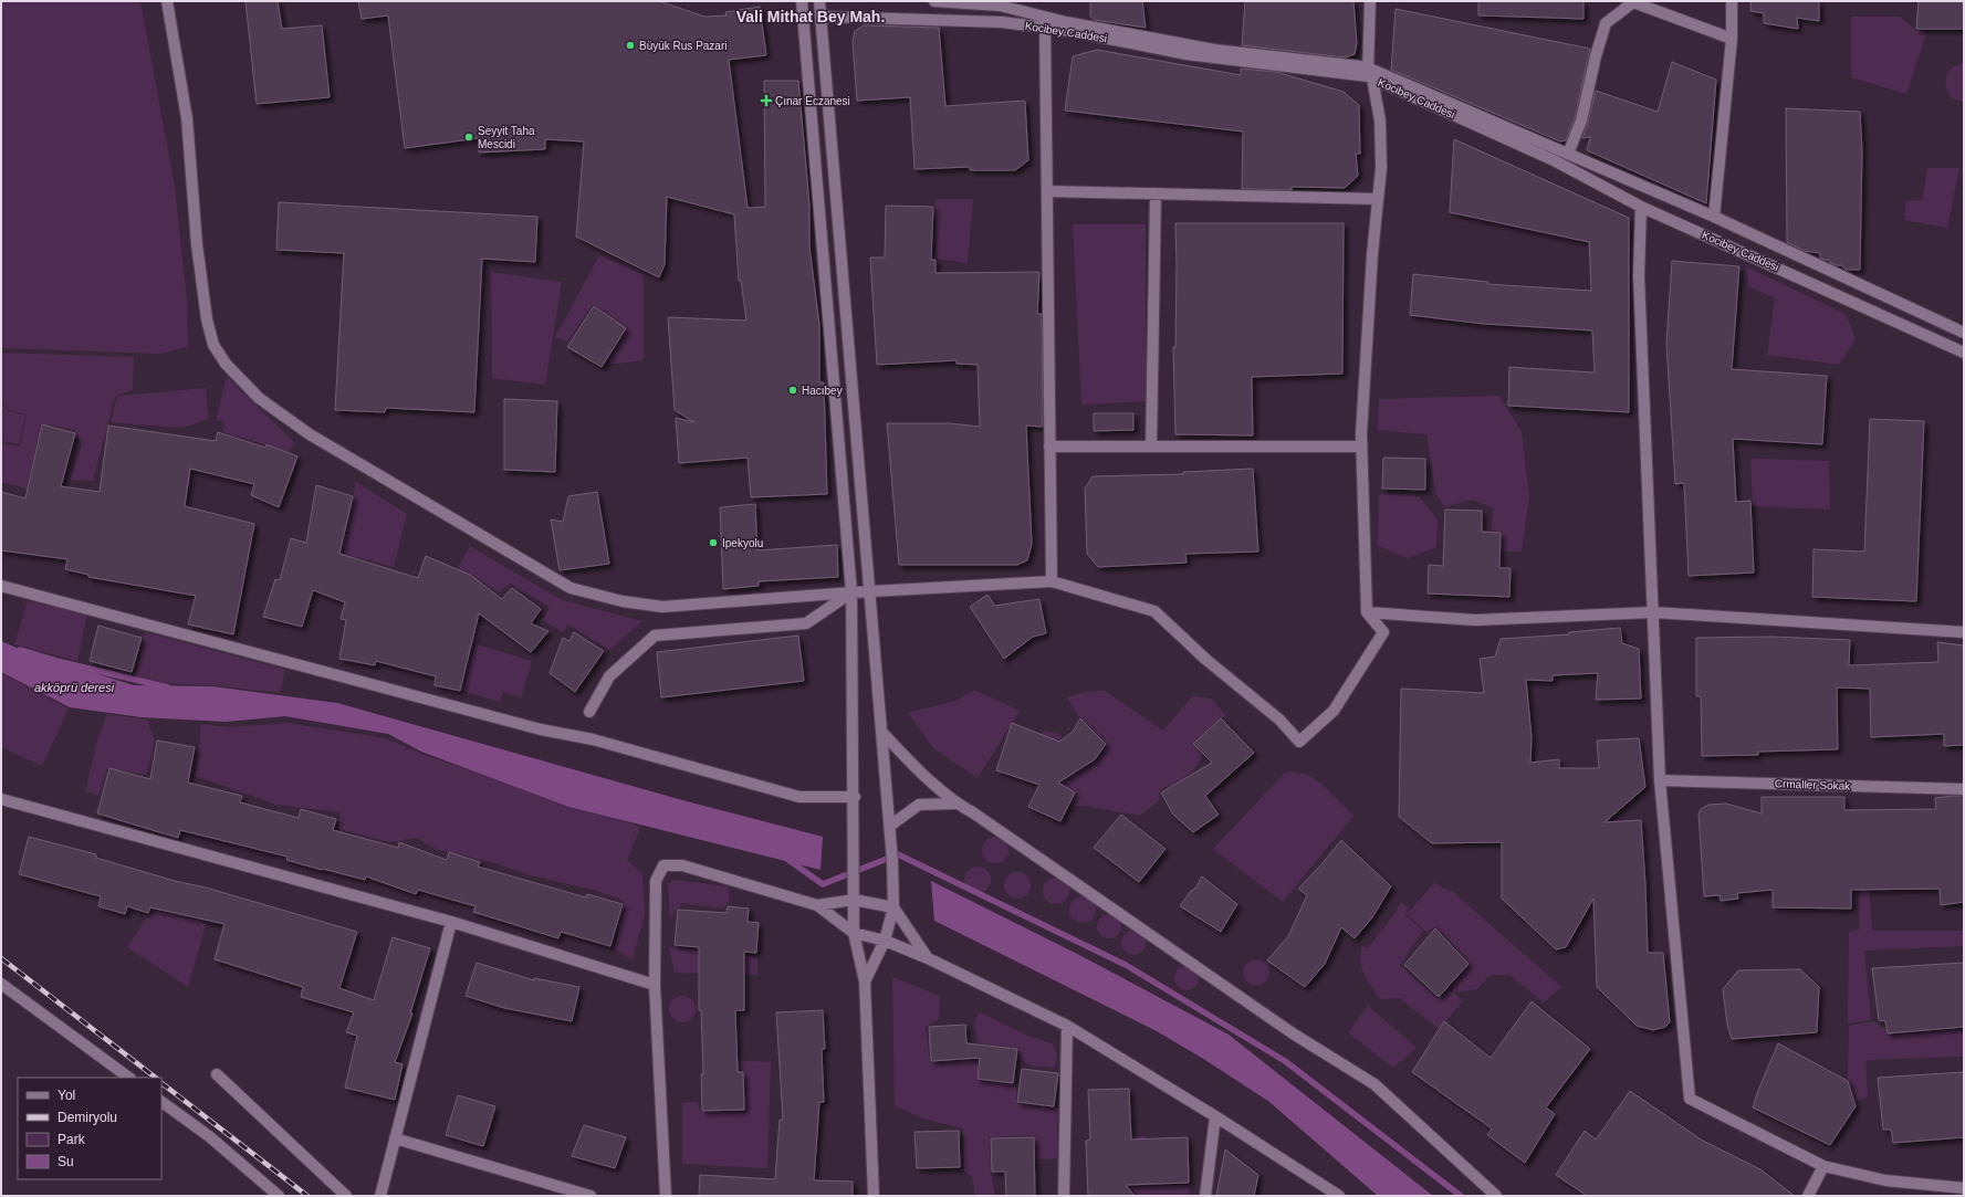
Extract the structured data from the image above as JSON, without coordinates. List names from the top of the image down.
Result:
{
  "streets": {
    "street": ["Kocibey Caddesi", "Crmaller Sokak"]
  },
  "districts": ["Vali Mithat Bey Mah."],
  "water": ["akköprü deresi"],
  "places": {
    "other": [
      "Büyük Rus Pazari",
      "Seyyit Taha Mescidi",
      "Hacıbey",
      "Ipekyolu"
    ],
    "health": ["Çınar Eczanesi"]
  },
  "legend": [
    "Yol",
    "Demiryolu",
    "Park",
    "Su"
  ]
}
